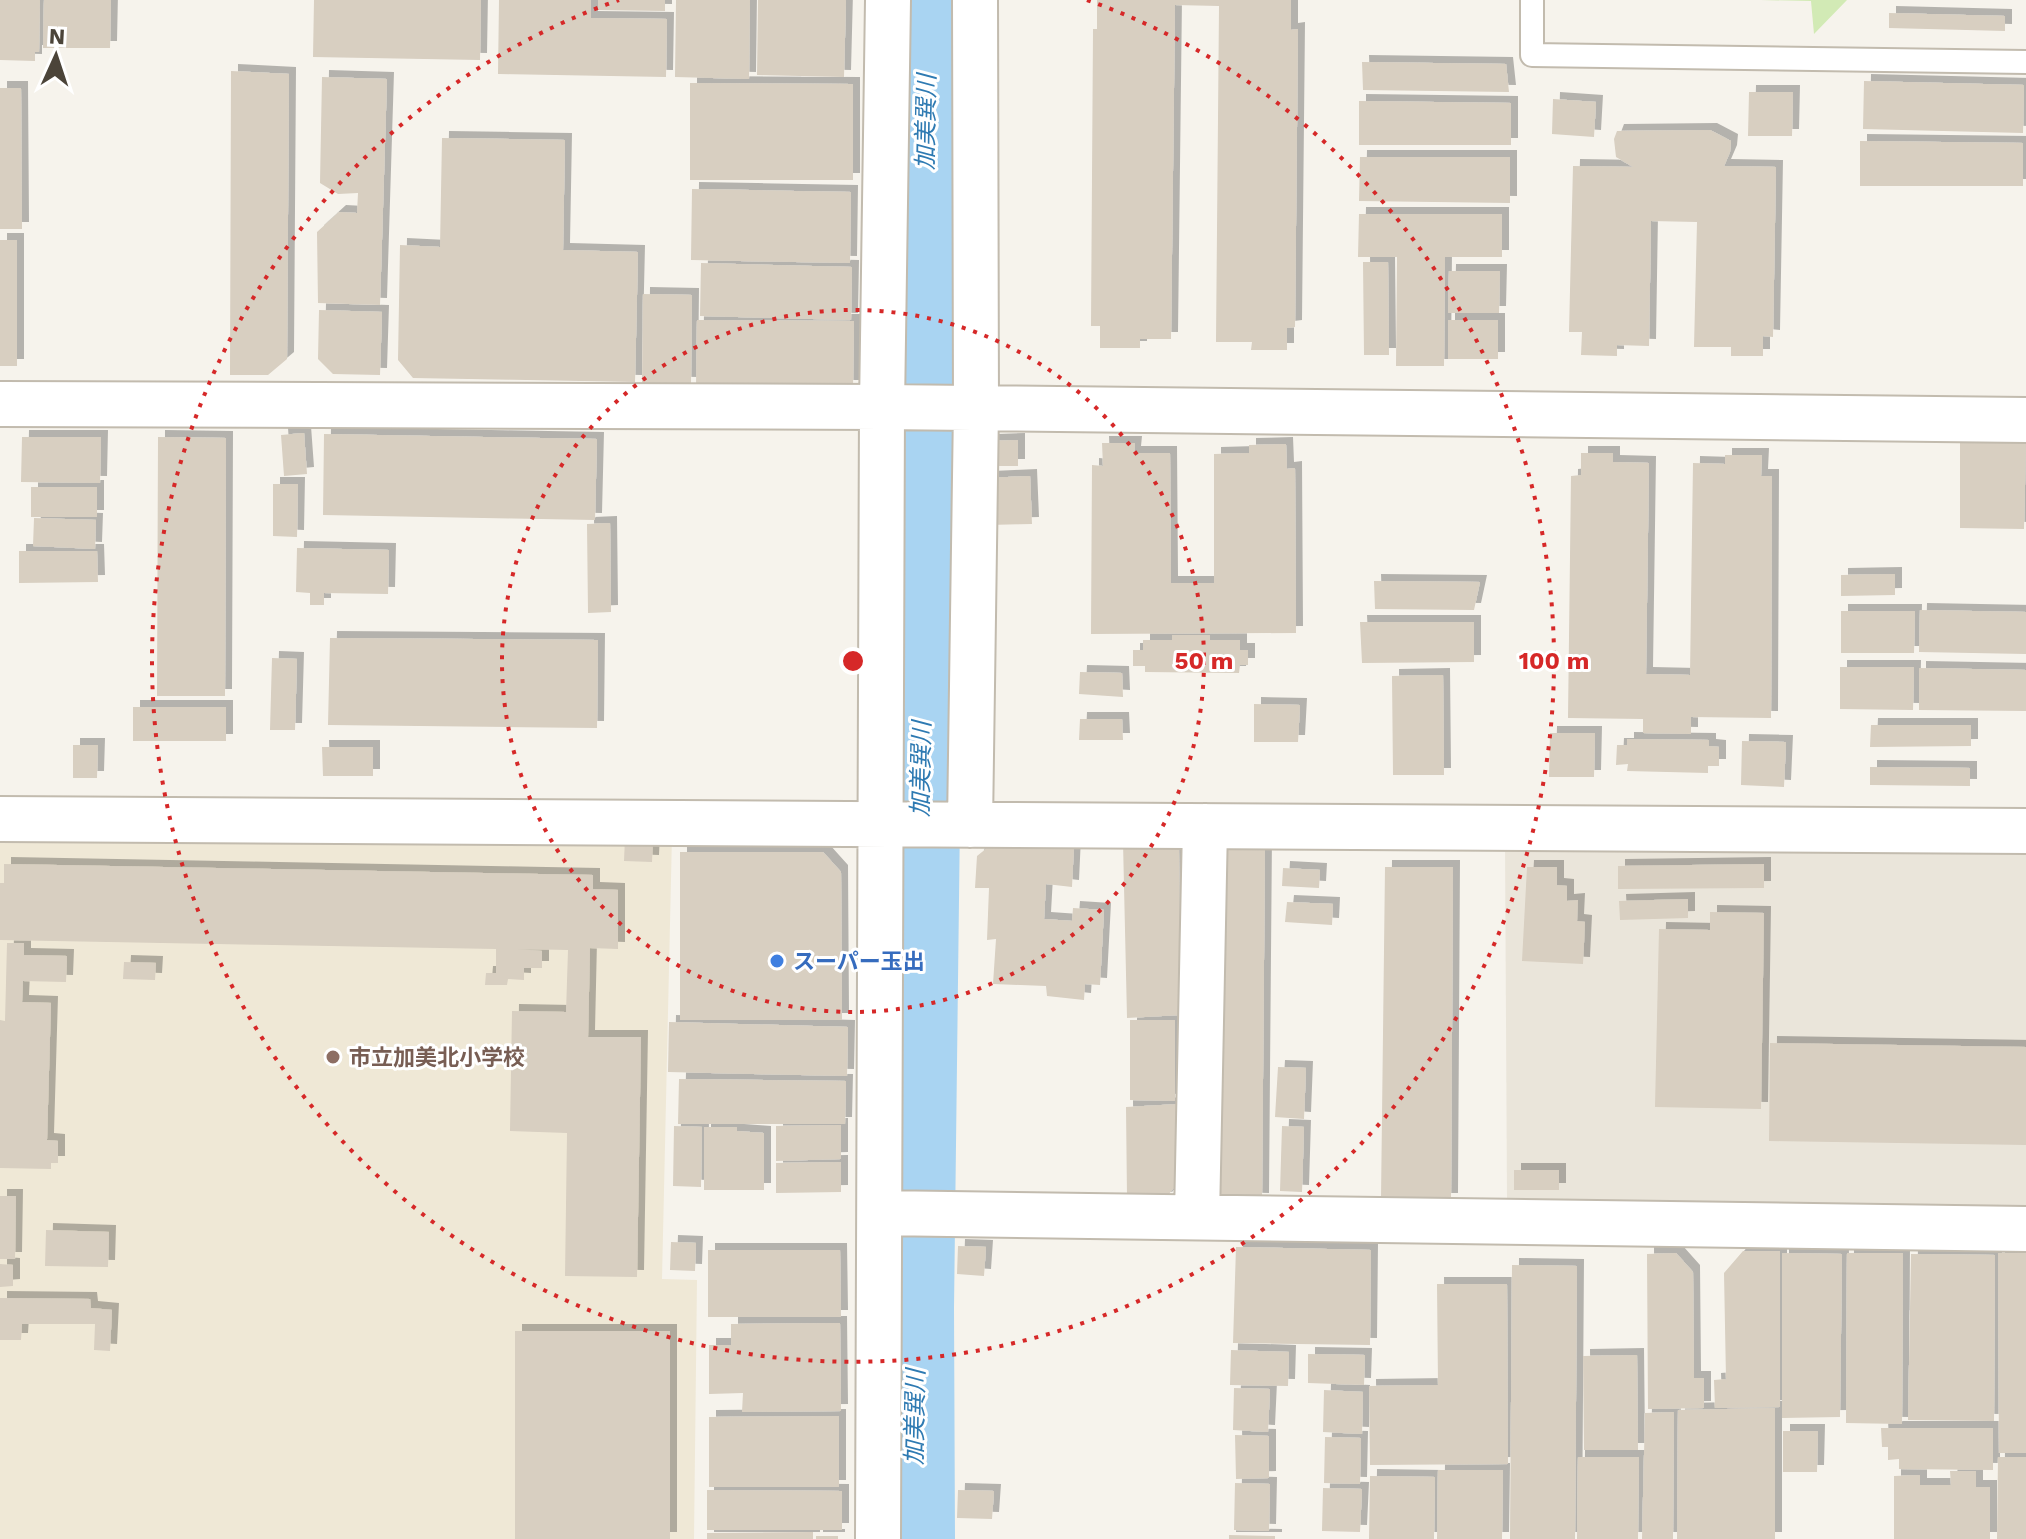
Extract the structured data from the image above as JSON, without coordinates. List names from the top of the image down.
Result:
{
  "water": ["加美巽川"],
  "places": ["スーパー玉出", "市立加美北小学校"],
  "north": "top",
  "rings": ["50 m", "100 m"]
}
